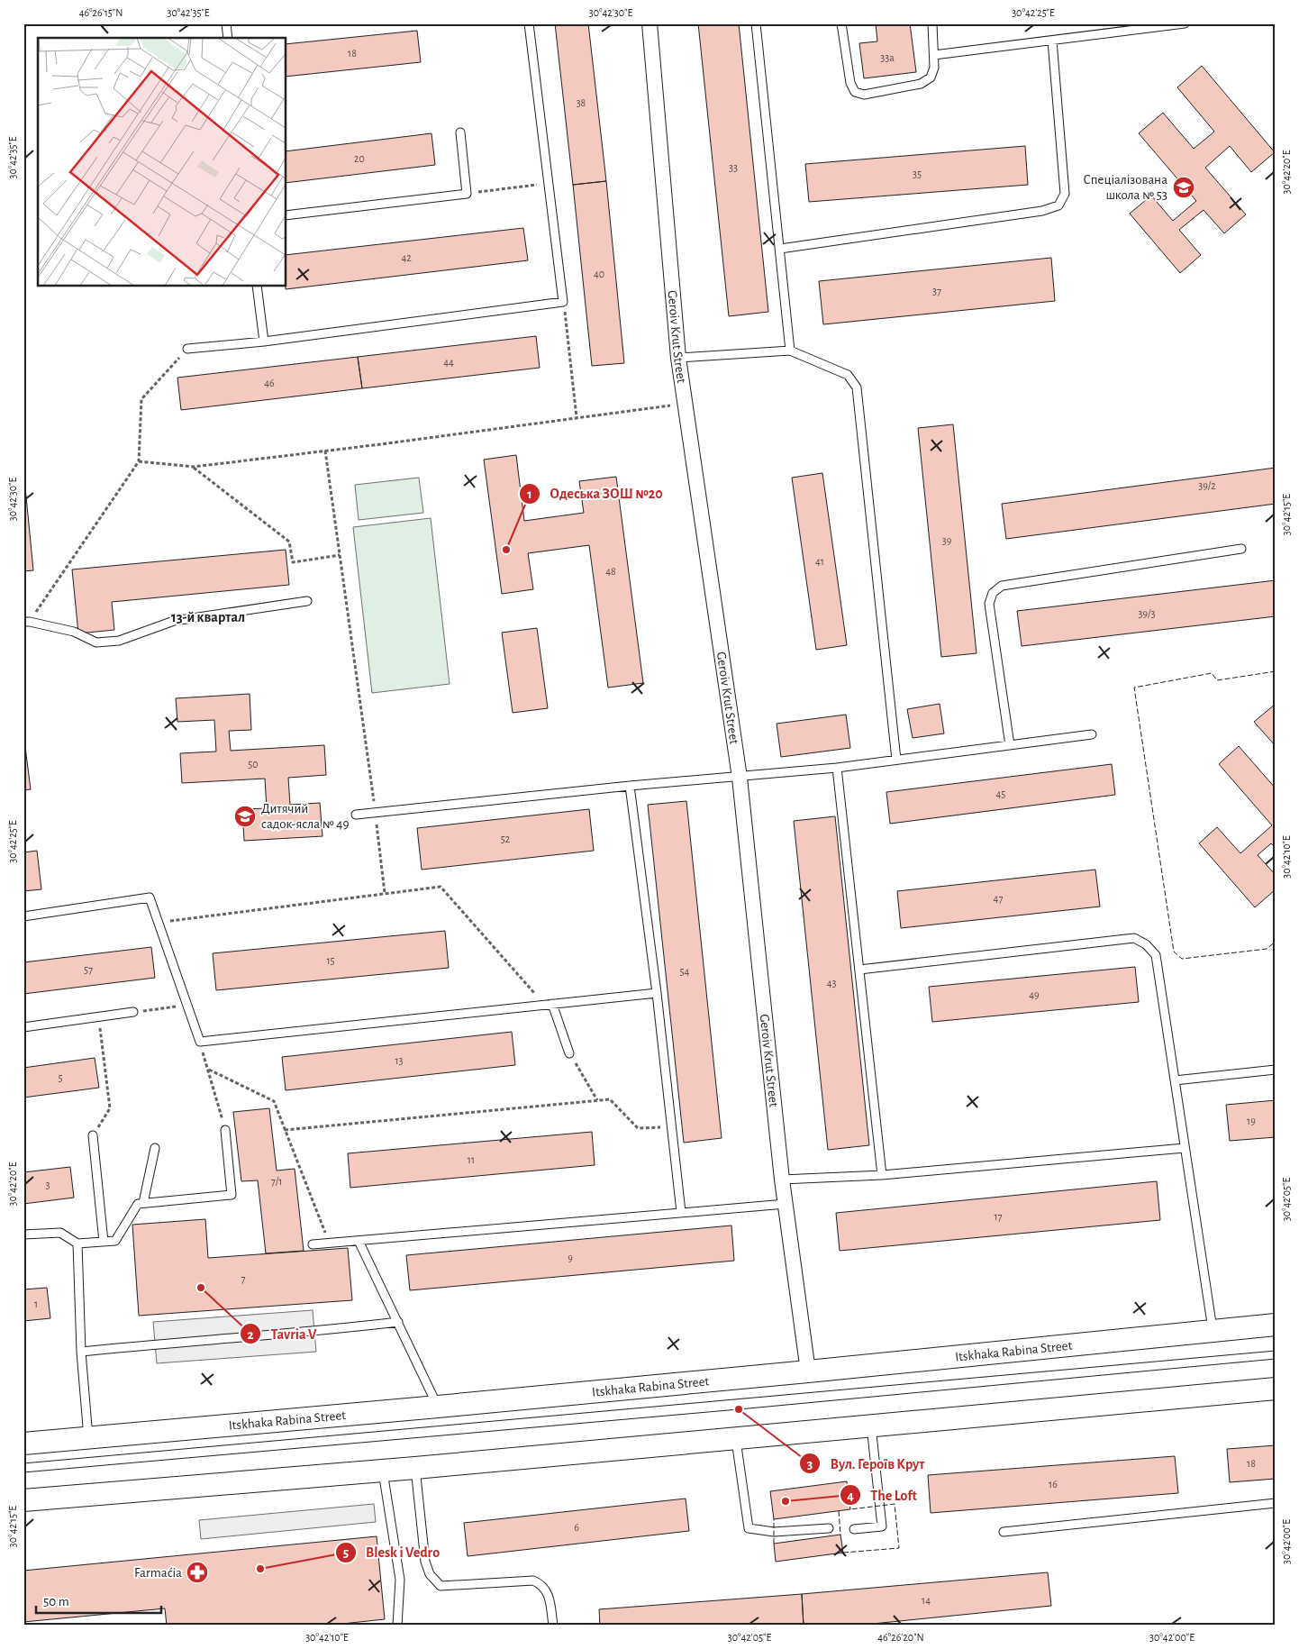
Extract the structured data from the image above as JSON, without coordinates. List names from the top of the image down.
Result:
{
  "streets": {
    "main road": ["Itskhaka Rabina Street"],
    "street": ["Geroiv Krut Street"]
  },
  "crossings": [
    ["Geroiv Krut Street", "Itskhaka Rabina Street"]
  ],
  "districts": ["13-й квартал"],
  "places": {
    "school or university": ["Спеціалізована школа № 53", "Дитячий садок-ясла № 49"],
    "other": [
      "Одеська ЗОШ №20",
      "Tavria V",
      "Вул. Героїв Крут",
      "The Loft",
      "Blesk i Vedro"
    ],
    "pharmacy": ["Farmaćia"]
  },
  "house_numbers": [
    "18",
    "33а",
    "38",
    "20",
    "33",
    "35",
    "42",
    "40",
    "37",
    "44",
    "46",
    "39/2",
    "39",
    "41",
    "48",
    "39/3",
    "50",
    "45",
    "52",
    "47",
    "15",
    "57",
    "54",
    "43",
    "49",
    "13",
    "5",
    "19",
    "11",
    "7/1",
    "3",
    "17",
    "9",
    "7",
    "1",
    "18",
    "16",
    "6",
    "14"
  ],
  "scale_bar": "50 m",
  "coordinates": [
    "46°26'15\"N",
    "30°42'35\"E",
    "30°42'30\"E",
    "30°42'25\"E",
    "30°42'20\"E",
    "30°42'15\"E",
    "30°42'10\"E",
    "30°42'05\"E",
    "30°42'00\"E",
    "46°26'20\"N"
  ]
}
